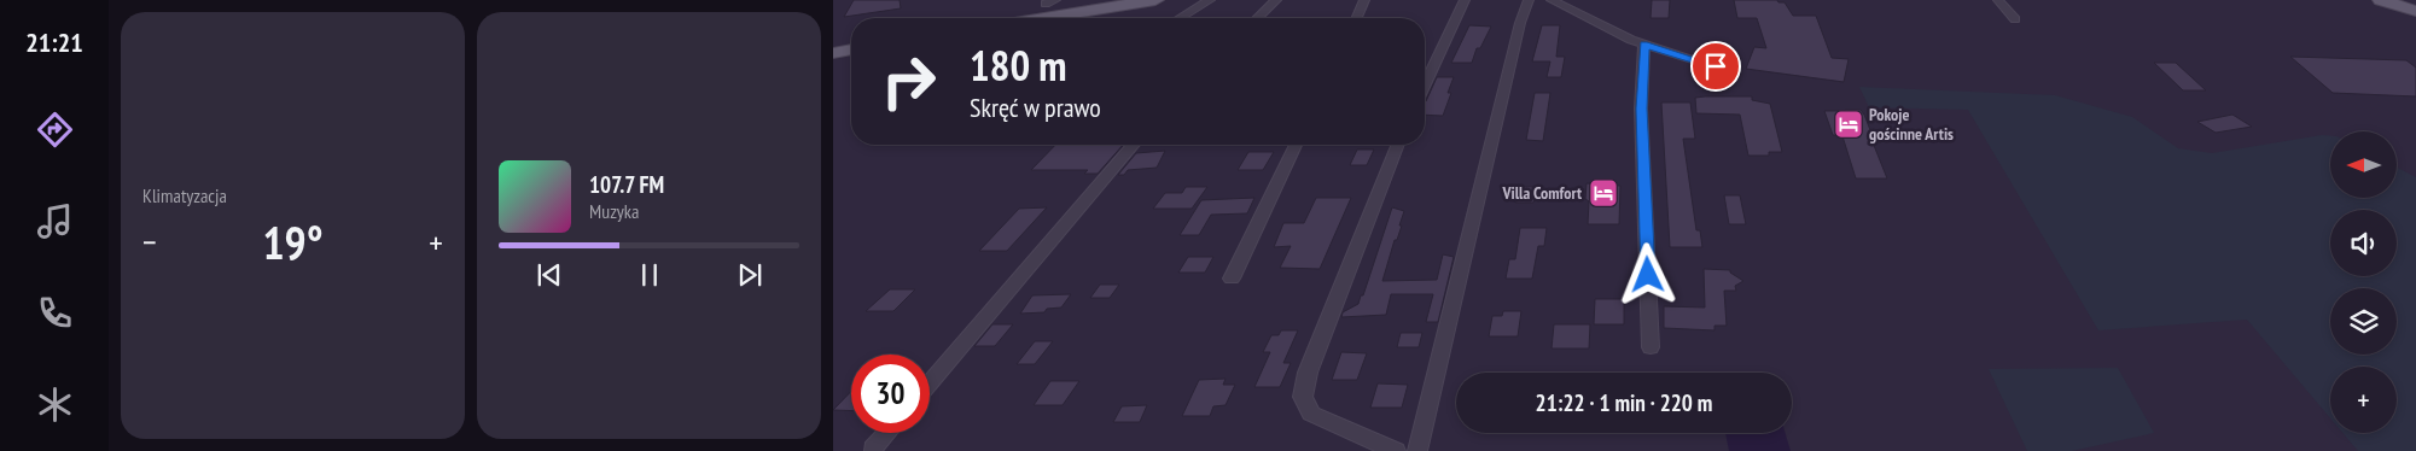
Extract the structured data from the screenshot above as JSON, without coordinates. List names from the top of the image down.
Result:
{
  "places": {
    "hotel": ["Pokoje gościnne Artis", "Villa Comfort"]
  },
  "north": "left",
  "page": {
    "tabs": "21:21",
    "tile": "Klimatyzacja",
    "turn": ["180 m", "Skręć w prawo"],
    "map_buttons": "+",
    "song": ["107.7 FM", "Muzyka"],
    "heat": ["−", "19°", "+"],
    "limit": "30",
    "trip": "21:22 · 1 min · 220 m"
  }
}
